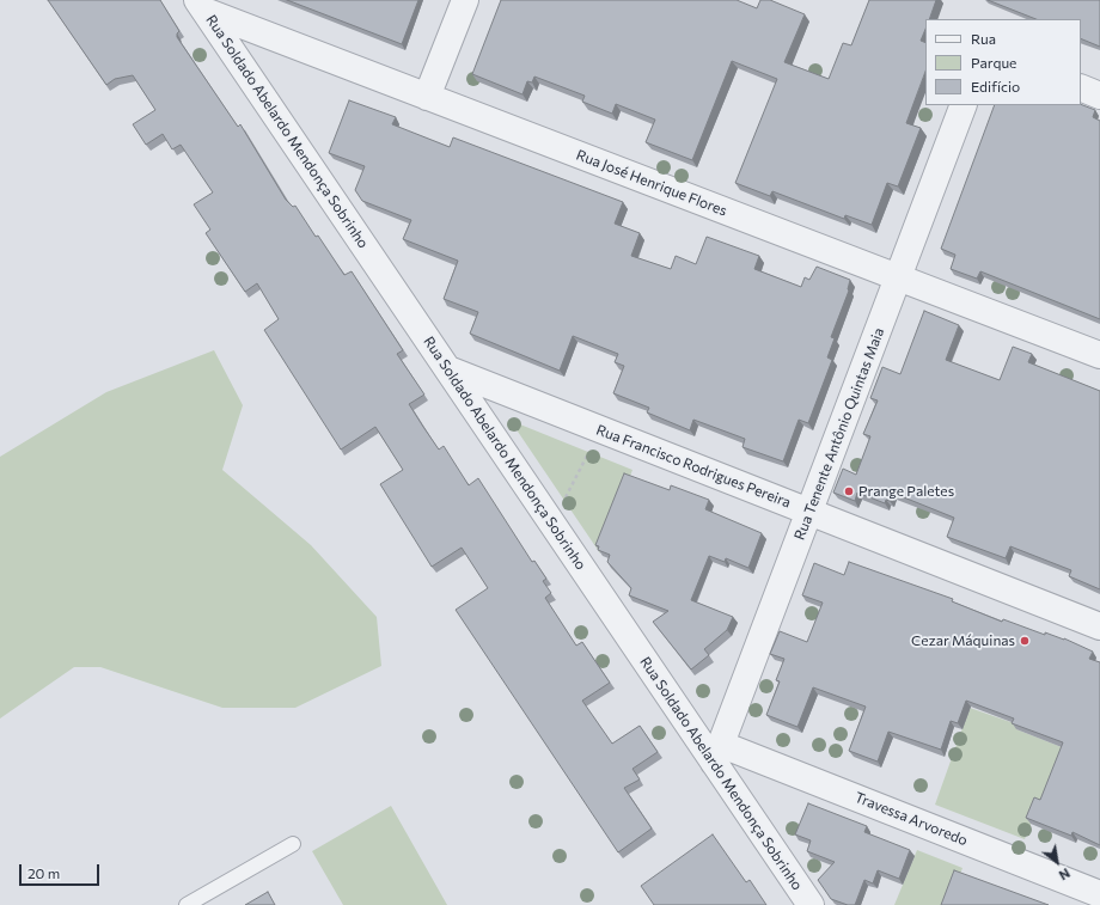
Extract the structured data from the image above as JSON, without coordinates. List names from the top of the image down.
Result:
{
  "streets": {
    "street": [
      "Rua Soldado Abelardo Mendonça Sobrinho",
      "Rua José Henrique Flores",
      "Rua Tenente Antônio Quintas Maia",
      "Rua Francisco Rodrigues Pereira",
      "Travessa Arvoredo"
    ]
  },
  "crossings": [
    ["Rua Soldado Abelardo Mendonça Sobrinho", "Rua José Henrique Flores"],
    ["Rua Soldado Abelardo Mendonça Sobrinho", "Rua Tenente Antônio Quintas Maia"],
    ["Rua Soldado Abelardo Mendonça Sobrinho", "Rua Francisco Rodrigues Pereira"],
    ["Rua Soldado Abelardo Mendonça Sobrinho", "Travessa Arvoredo"],
    ["Rua José Henrique Flores", "Rua Tenente Antônio Quintas Maia"],
    ["Rua Tenente Antônio Quintas Maia", "Rua Francisco Rodrigues Pereira"],
    ["Rua Tenente Antônio Quintas Maia", "Travessa Arvoredo"]
  ],
  "places": ["Prange Paletes", "Cezar Máquinas"],
  "legend": ["Rua", "Parque", "Edifício"],
  "scale_bar": "20 m",
  "north": "bottom right"
}
